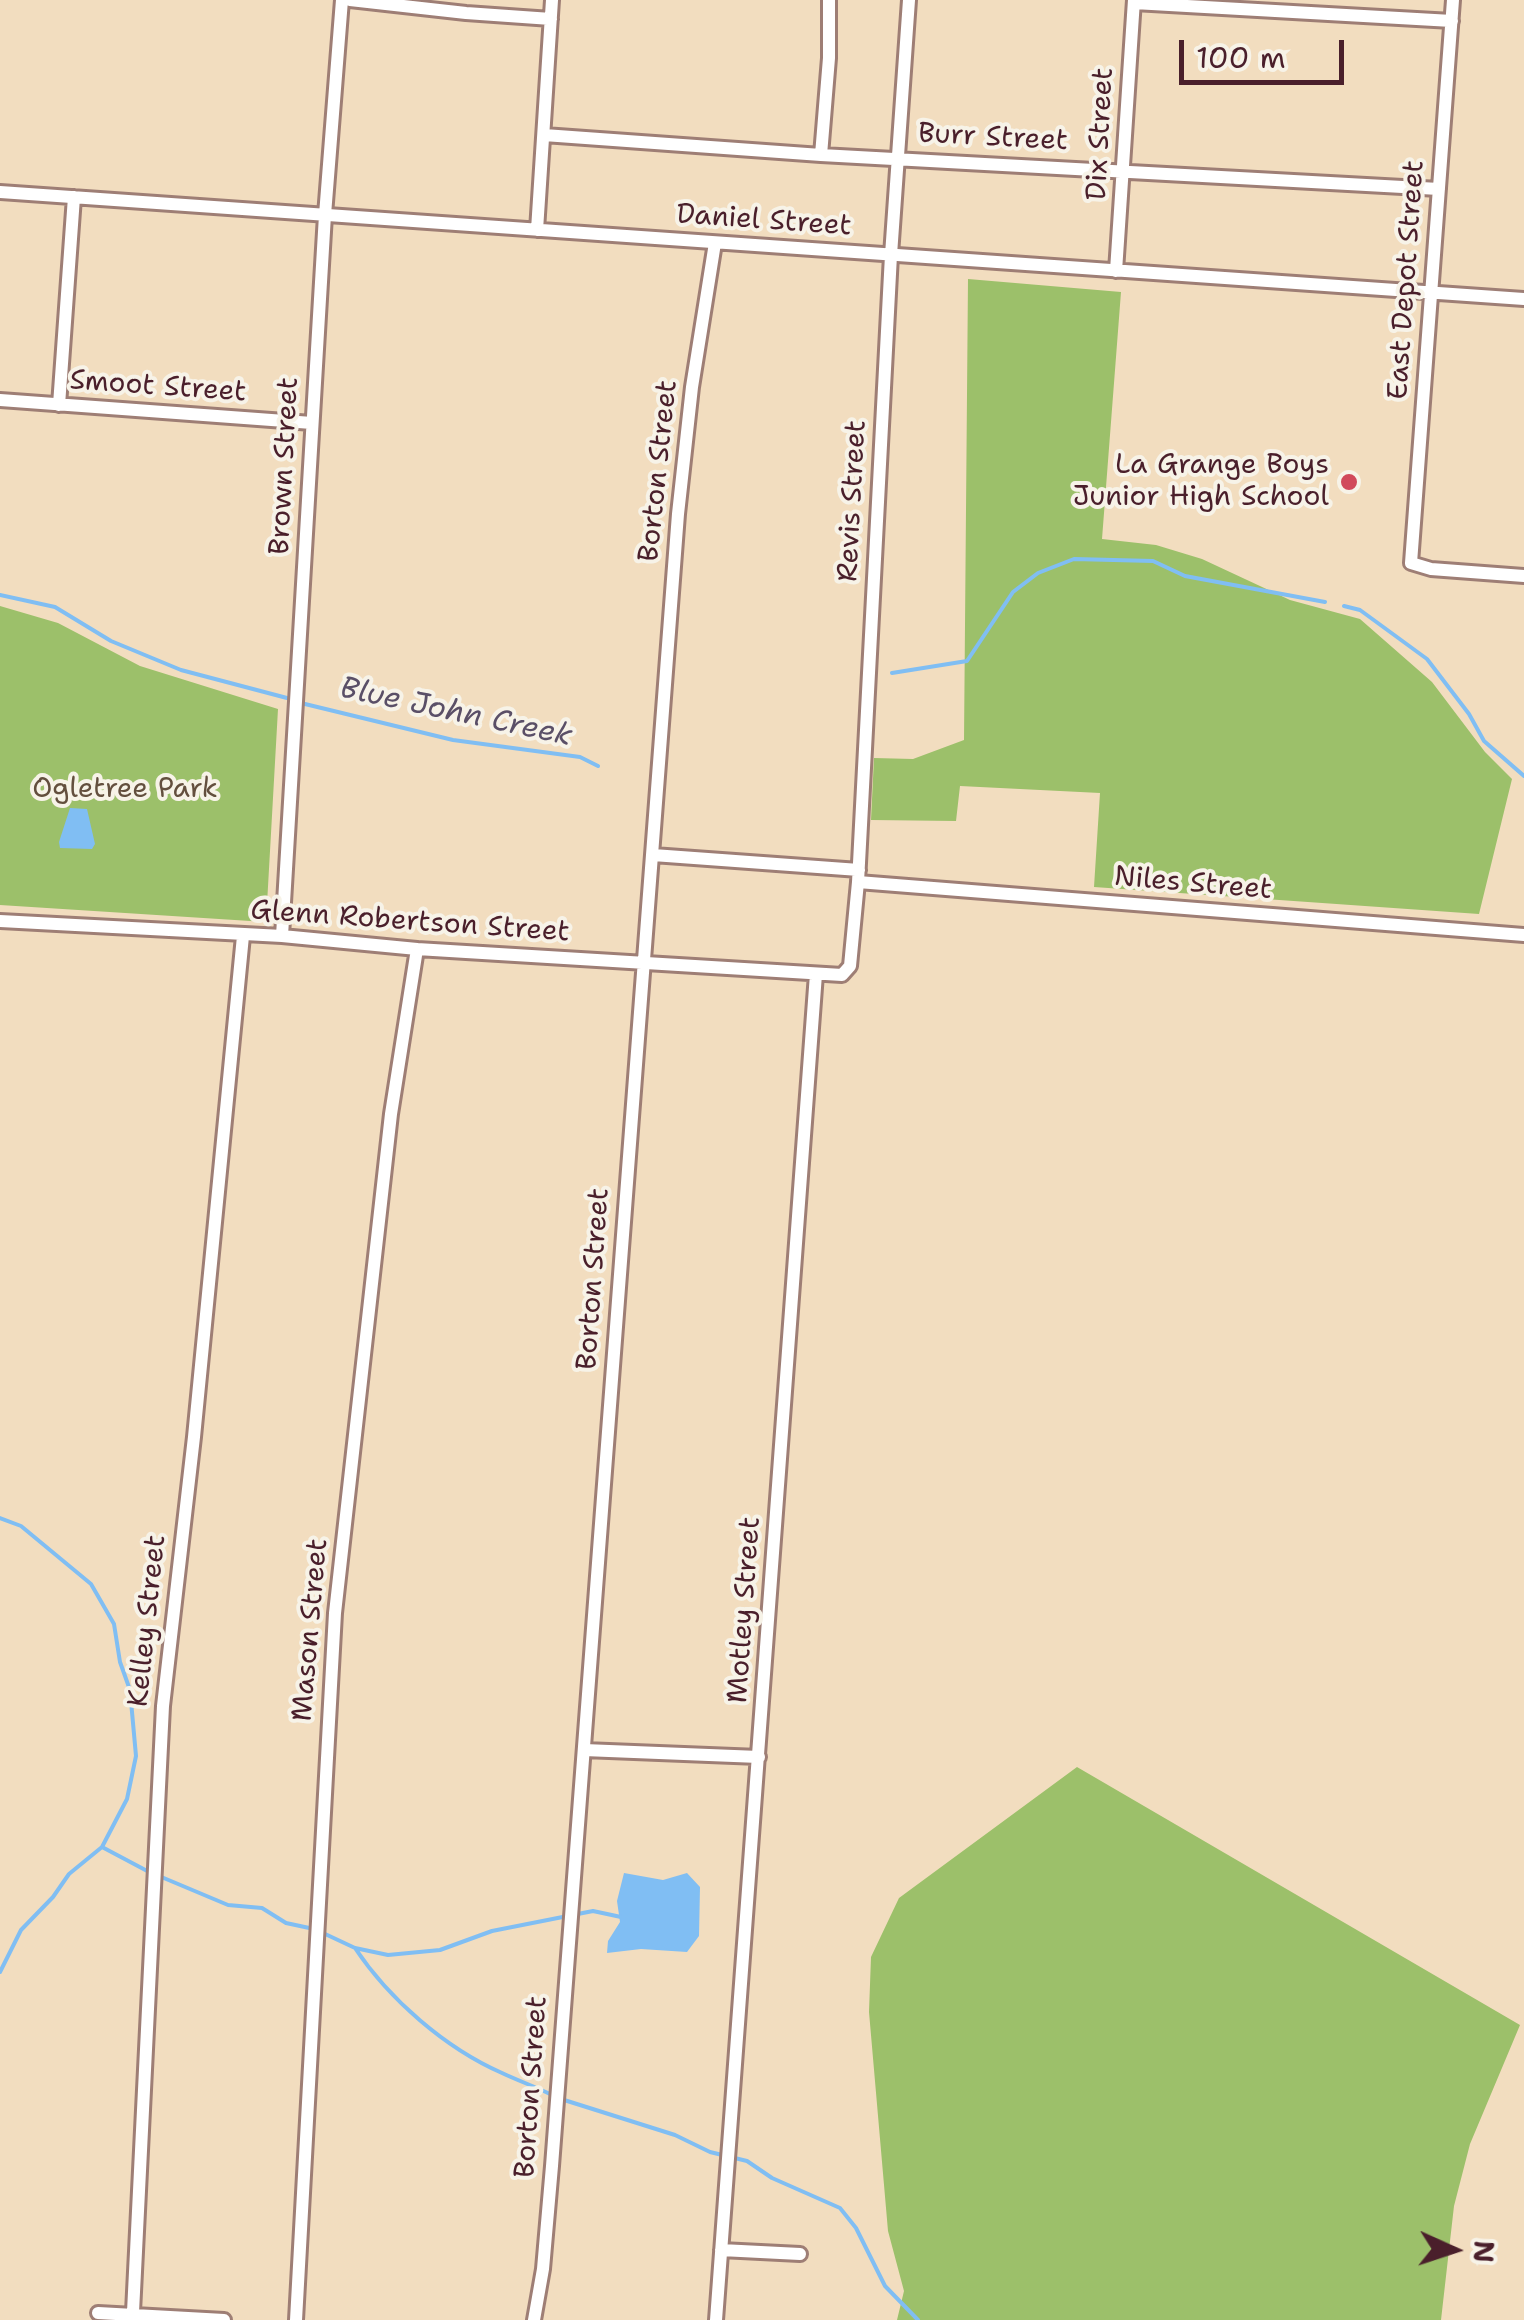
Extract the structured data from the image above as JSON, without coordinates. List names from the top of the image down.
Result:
{
  "streets": {
    "street": [
      "Dix Street",
      "Burr Street",
      "Daniel Street",
      "East Depot Street",
      "Smoot Street",
      "Brown Street",
      "Borton Street",
      "Revis Street",
      "Niles Street",
      "Glenn Robertson Street",
      "Motley Street",
      "Kelley Street",
      "Mason Street"
    ]
  },
  "crossings": [
    ["Dix Street", "Burr Street"],
    ["Dix Street", "Daniel Street"],
    ["Burr Street", "East Depot Street"],
    ["Burr Street", "Revis Street"],
    ["Daniel Street", "East Depot Street"],
    ["Daniel Street", "Brown Street"],
    ["Daniel Street", "Borton Street"],
    ["Daniel Street", "Revis Street"],
    ["Smoot Street", "Brown Street"],
    ["Brown Street", "Glenn Robertson Street"],
    ["Borton Street", "Niles Street"],
    ["Borton Street", "Glenn Robertson Street"],
    ["Revis Street", "Niles Street"],
    ["Revis Street", "Glenn Robertson Street"],
    ["Revis Street", "Motley Street"],
    ["Glenn Robertson Street", "Motley Street"],
    ["Glenn Robertson Street", "Kelley Street"],
    ["Glenn Robertson Street", "Mason Street"]
  ],
  "water": ["Blue John Creek"],
  "parks": ["Ogletree Park"],
  "places": ["La Grange Boys Junior High School"],
  "scale_bar": "100 m",
  "north": "right"
}
